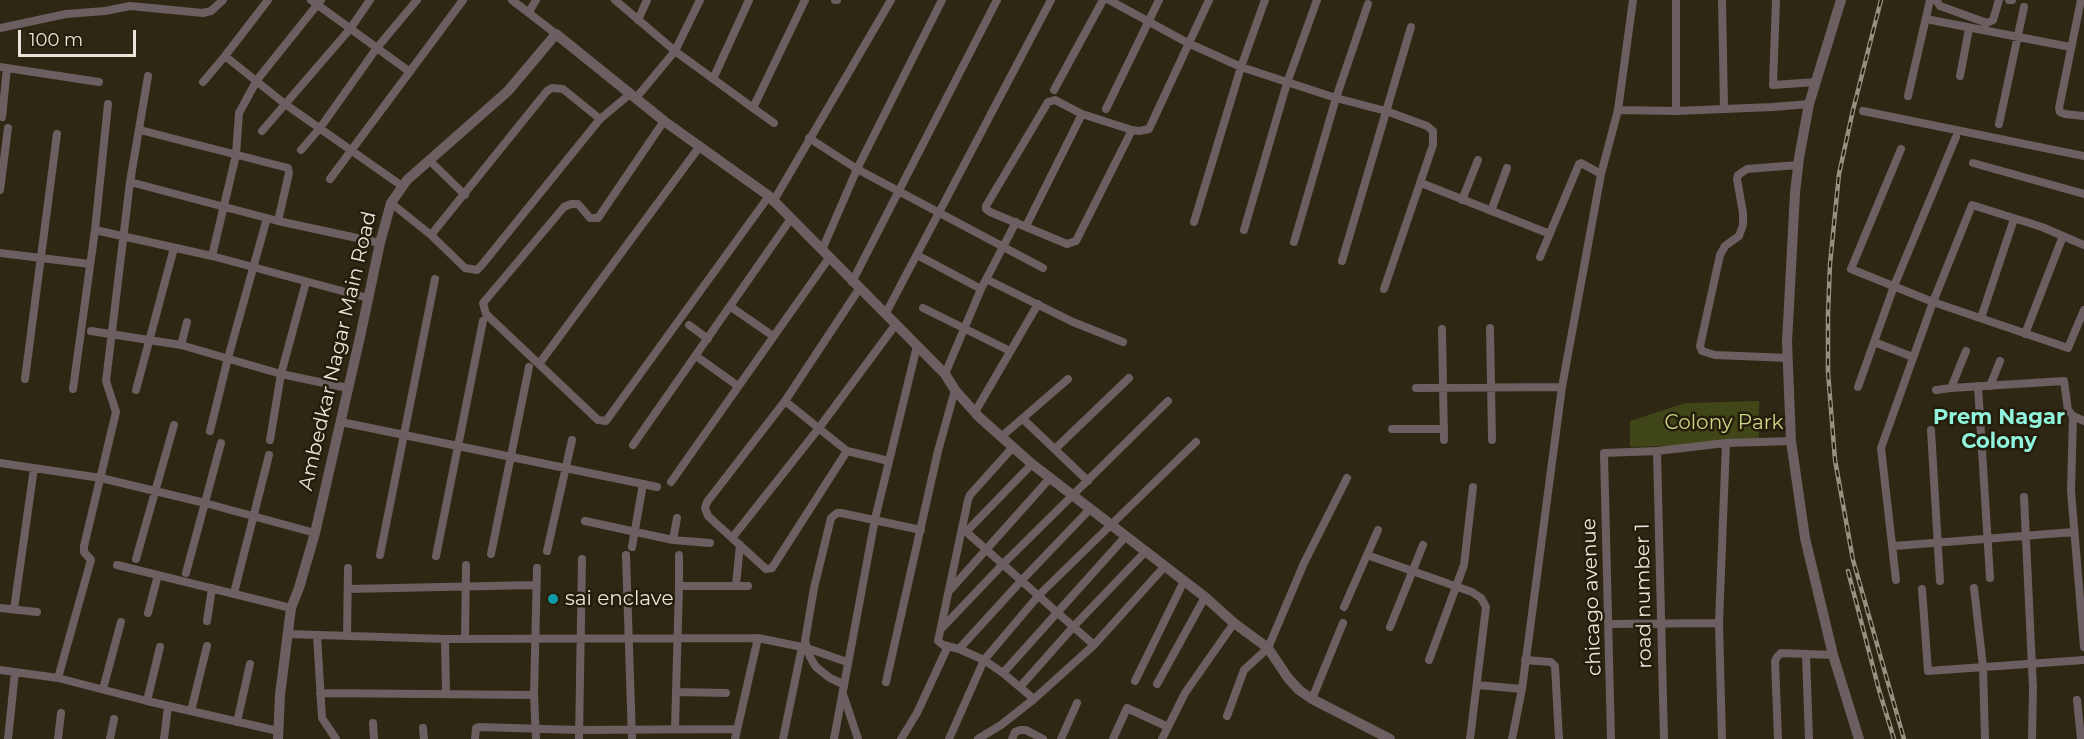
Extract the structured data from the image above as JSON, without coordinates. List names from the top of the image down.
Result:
{
  "streets": {
    "street": ["Ambedkar Nagar Main Road", "road number 1", "chicago avenue"]
  },
  "crossings": [
    ["road number 1", "chicago avenue"]
  ],
  "districts": ["Prem Nagar Colony"],
  "parks": ["Colony Park"],
  "places": ["sai enclave"],
  "scale_bar": "100 m"
}
